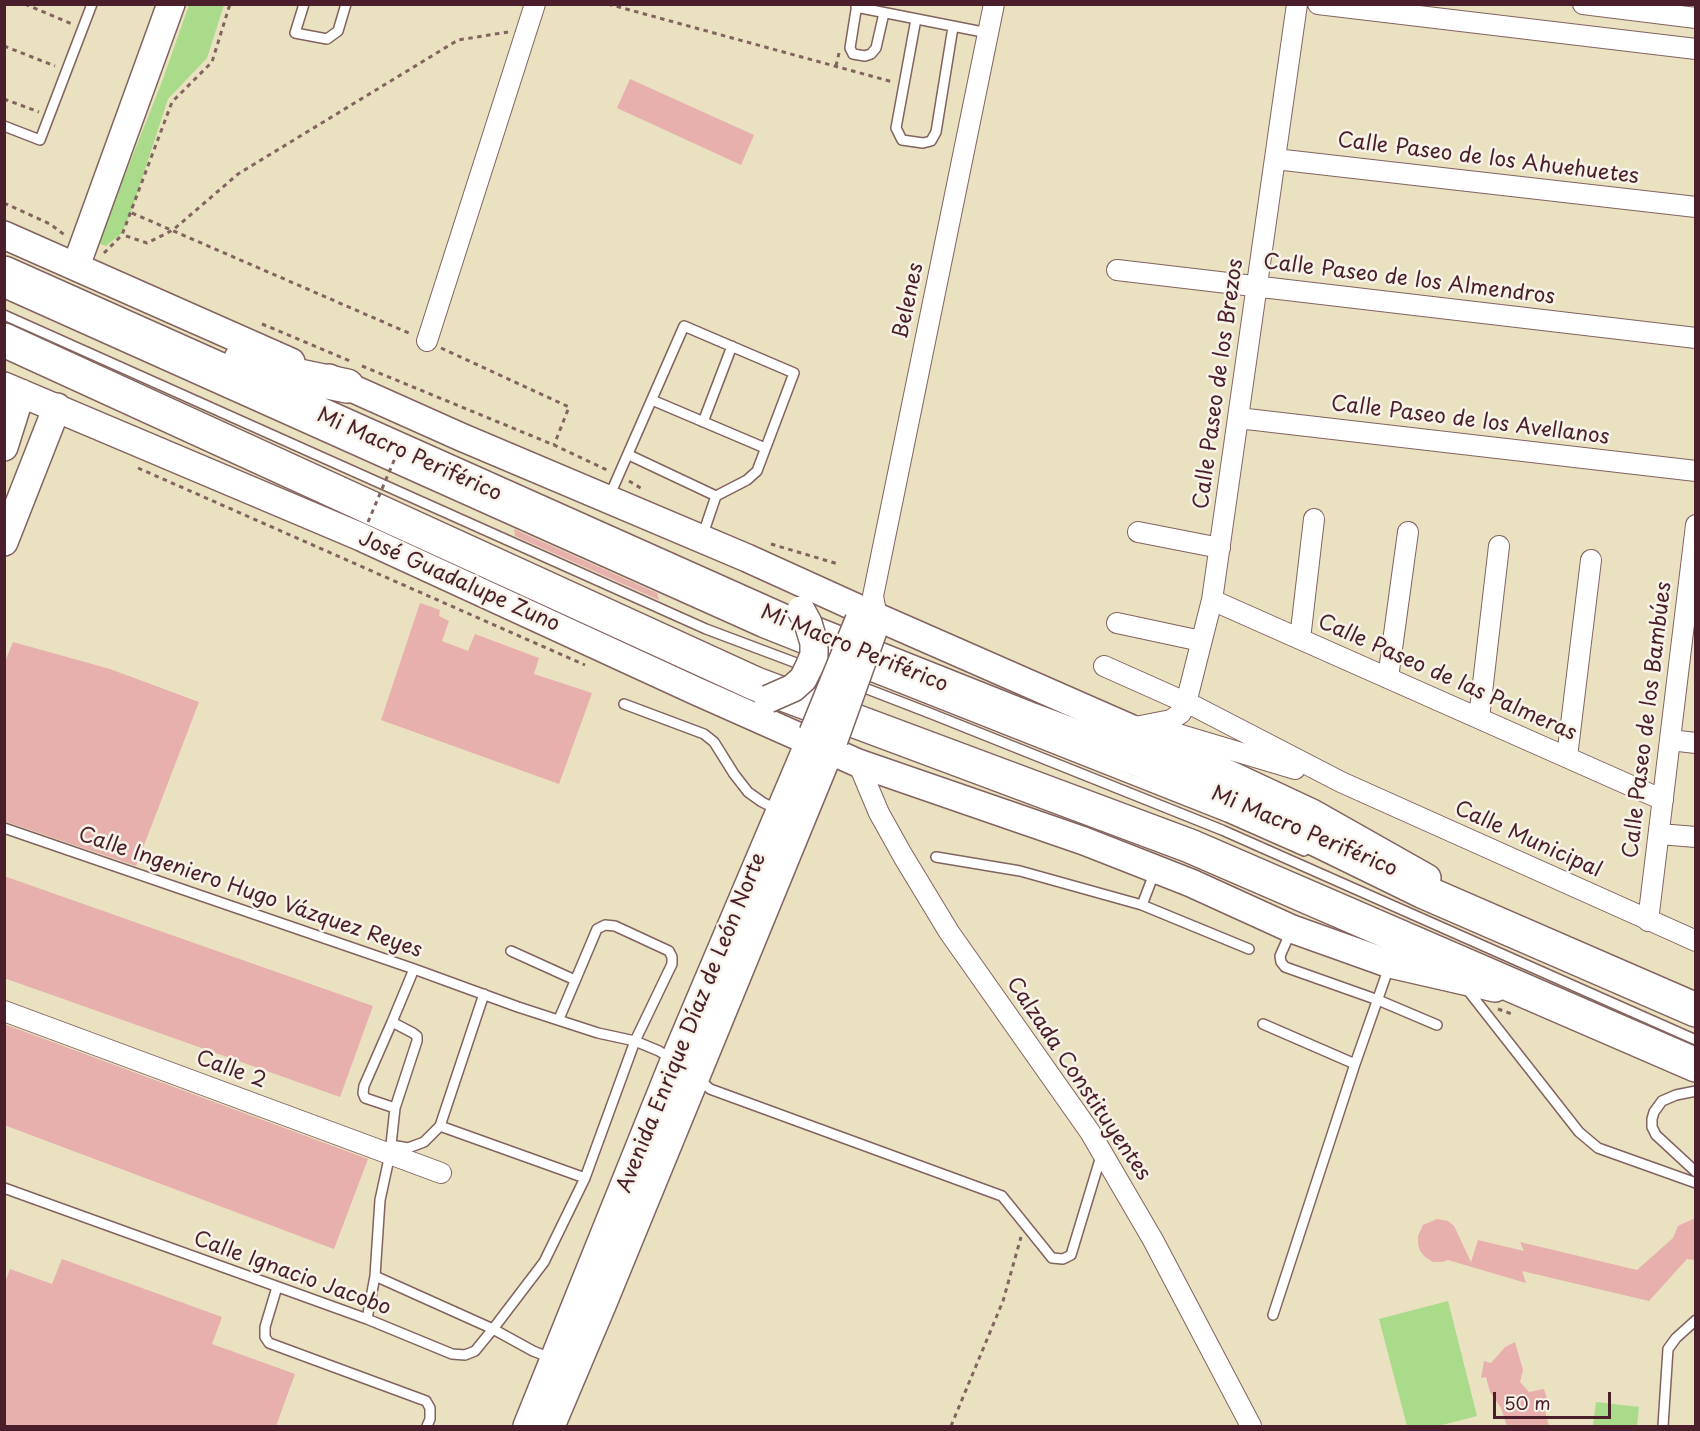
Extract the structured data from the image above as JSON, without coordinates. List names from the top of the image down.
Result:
{
  "streets": {
    "main road": ["José Guadalupe Zuno", "Avenida Enrique Díaz de León Norte"],
    "street": [
      "Calle Paseo de los Ahuehuetes",
      "Calle Paseo de los Almendros",
      "Belenes",
      "Calle Paseo de los Brezos",
      "Calle Paseo de los Avellanos",
      "Calle Paseo de las Palmeras",
      "Calle Paseo de los Bambúes",
      "Calle Municipal",
      "Calle 2",
      "Calzada Constituyentes"
    ],
    "lane": ["Mi Macro Periférico", "Calle Ingeniero Hugo Vázquez Reyes", "Calle Ignacio Jacobo"]
  },
  "crossings": [
    ["Calle Paseo de los Ahuehuetes", "Calle Paseo de los Brezos"],
    ["Calle Paseo de los Almendros", "Calle Paseo de los Brezos"],
    ["Belenes", "Avenida Enrique Díaz de León Norte"],
    ["Calle Paseo de los Brezos", "Calle Paseo de los Avellanos"],
    ["Calle Paseo de los Brezos", "Calle Paseo de las Palmeras"],
    ["Calle Paseo de los Brezos", "Calle Municipal"],
    ["José Guadalupe Zuno", "Avenida Enrique Díaz de León Norte"],
    ["José Guadalupe Zuno", "Calzada Constituyentes"],
    ["Calle Paseo de las Palmeras", "Calle Paseo de los Bambúes"],
    ["Calle Paseo de los Bambúes", "Calle Municipal"],
    ["Calle Ingeniero Hugo Vázquez Reyes", "Avenida Enrique Díaz de León Norte"],
    ["Calle Ingeniero Hugo Vázquez Reyes", "Calzada Constituyentes"],
    ["Calle Ingeniero Hugo Vázquez Reyes", "Calle Ignacio Jacobo"]
  ],
  "scale_bar": "50 m"
}
